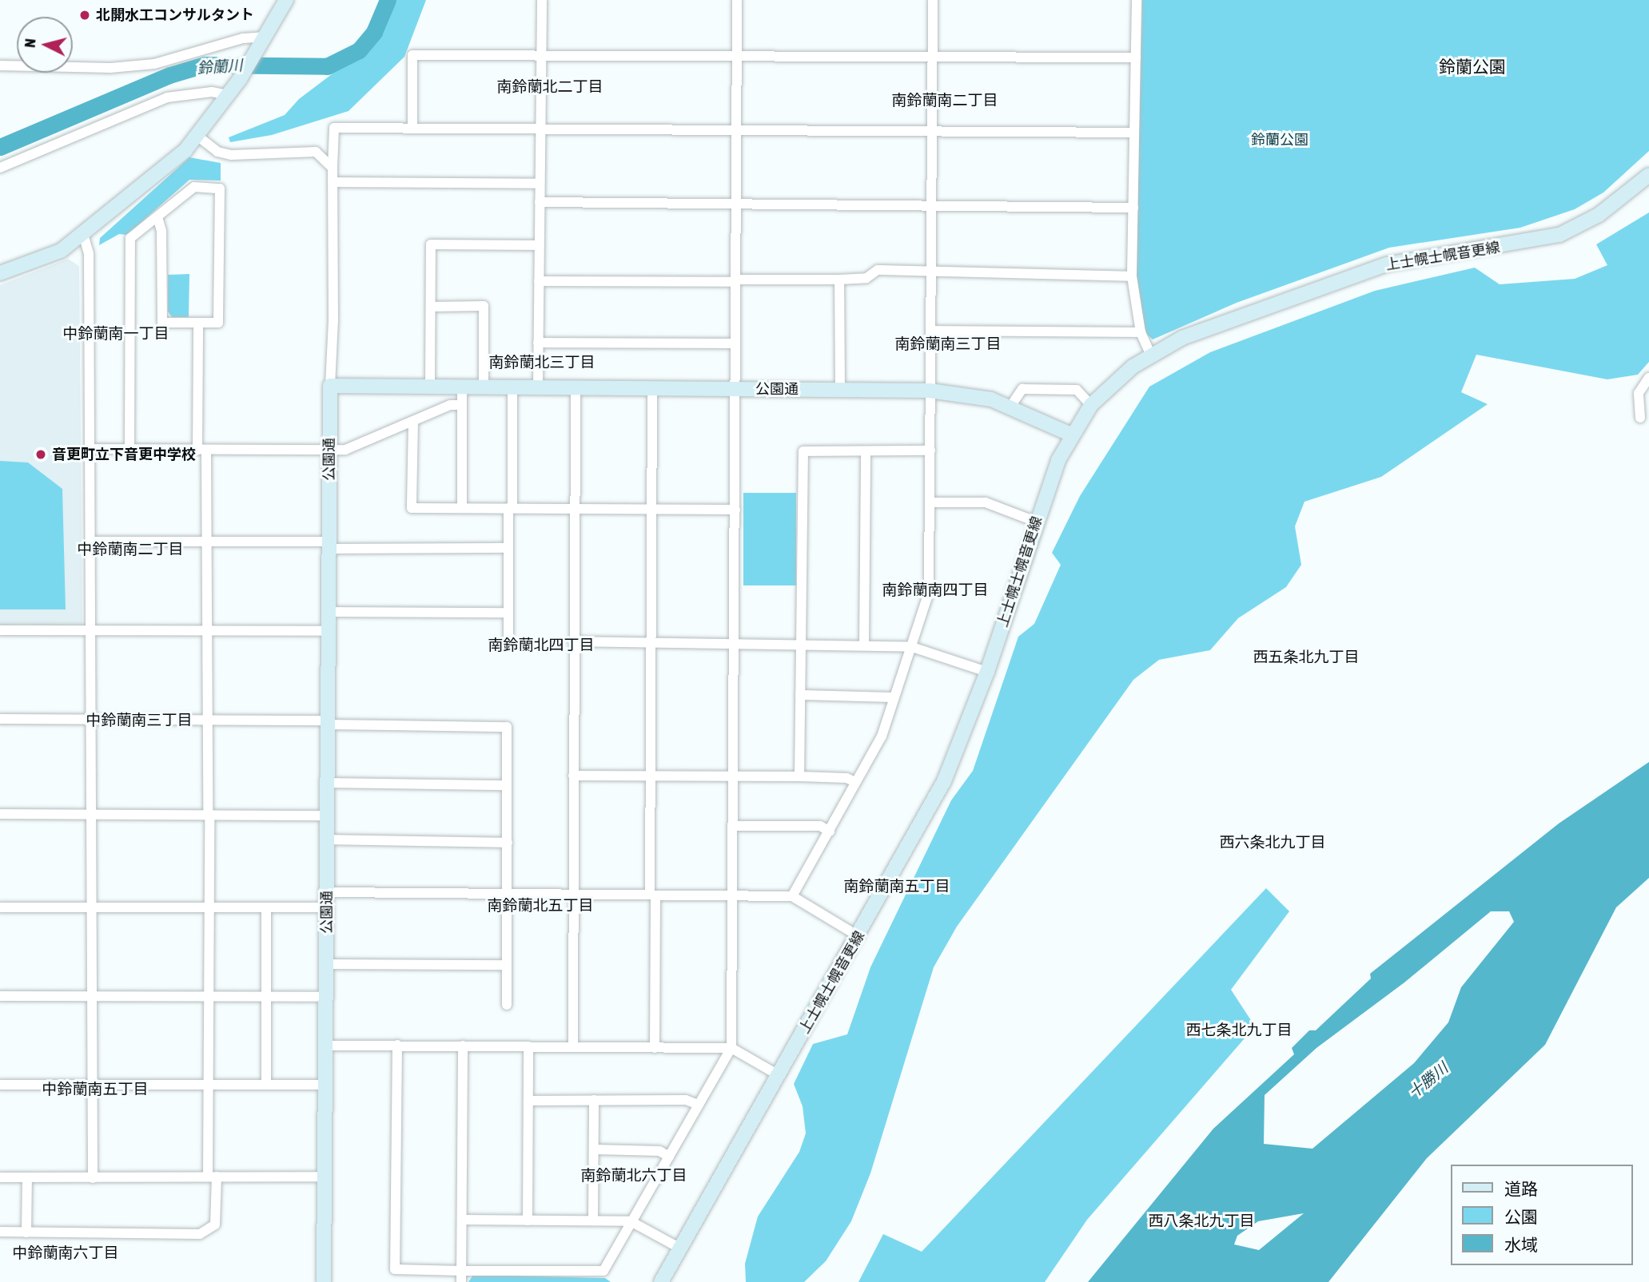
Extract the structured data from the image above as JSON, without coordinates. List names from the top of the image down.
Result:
{
  "streets": {
    "street": ["上士幌士幌音更線", "公園通"]
  },
  "crossings": [
    ["上士幌士幌音更線", "公園通"]
  ],
  "districts": [
    "鈴蘭公園",
    "南鈴蘭北二丁目",
    "南鈴蘭南二丁目",
    "中鈴蘭南一丁目",
    "南鈴蘭南三丁目",
    "南鈴蘭北三丁目",
    "中鈴蘭南二丁目",
    "南鈴蘭南四丁目",
    "南鈴蘭北四丁目",
    "西五条北九丁目",
    "中鈴蘭南三丁目",
    "西六条北九丁目",
    "南鈴蘭南五丁目",
    "南鈴蘭北五丁目",
    "西七条北九丁目",
    "中鈴蘭南五丁目",
    "南鈴蘭北六丁目",
    "西八条北九丁目",
    "中鈴蘭南六丁目"
  ],
  "water": ["鈴蘭川", "十勝川"],
  "parks": ["鈴蘭公園"],
  "places": ["北開水工コンサルタント", "音更町立下音更中学校"],
  "legend": ["道路", "公園", "水域"],
  "north": "left"
}
